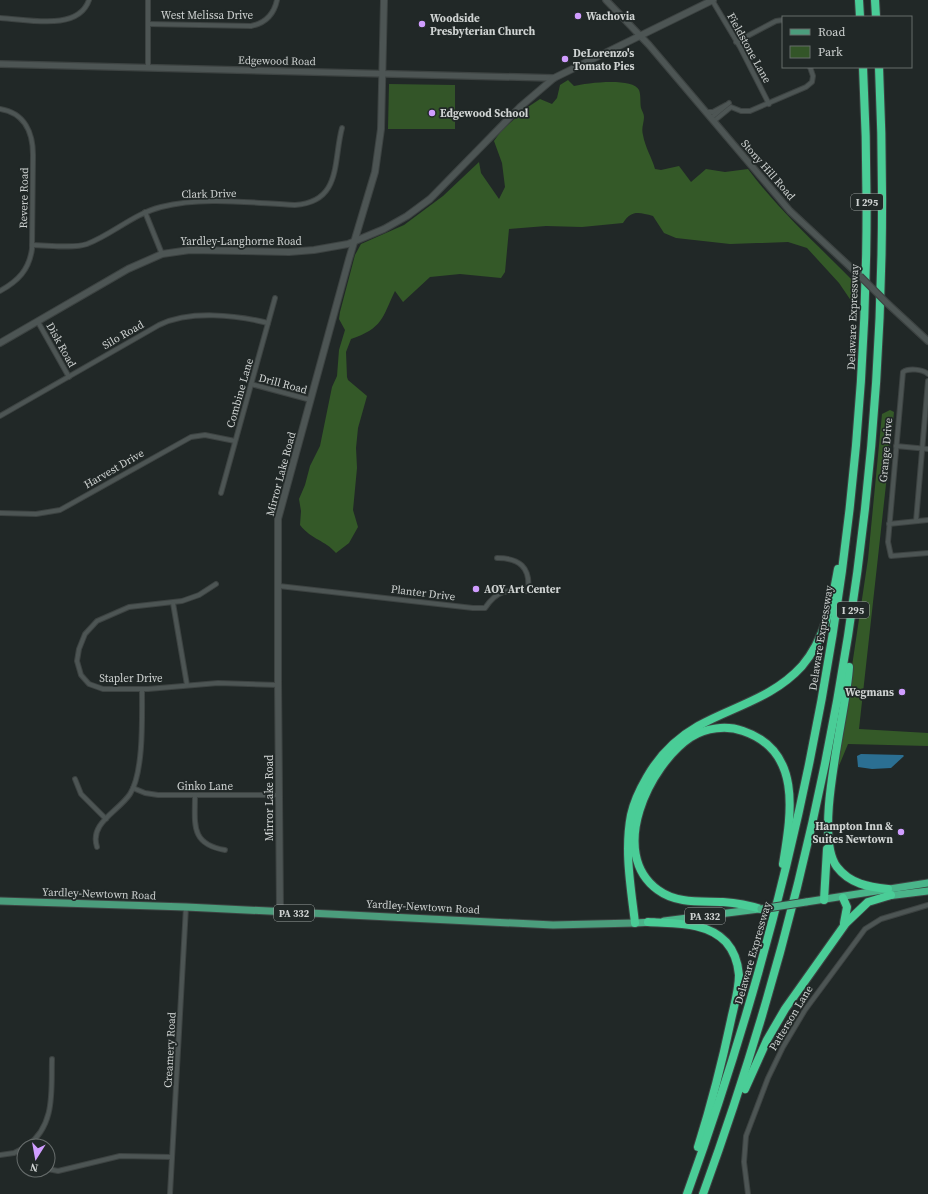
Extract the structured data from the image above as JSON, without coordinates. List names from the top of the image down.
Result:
{
  "streets": {
    "highway": [
      "I 295",
      "Delaware Expressway",
      "Yardley-Newtown Road",
      "PA 332"
    ],
    "main road": ["Yardley-Langhorne Road", "Mirror Lake Road"],
    "street": [
      "West Melissa Drive",
      "Fieldstone Lane",
      "Edgewood Road",
      "Stony Hill Road",
      "Clark Drive",
      "Revere Road",
      "Silo Road",
      "Disk Road",
      "Drill Road",
      "Combine Lane",
      "Grange Drive",
      "Harvest Drive",
      "Planter Drive",
      "Stapler Drive",
      "Ginko Lane",
      "Patterson Lane",
      "Creamery Road"
    ]
  },
  "crossings": [
    ["Fieldstone Lane", "Yardley-Langhorne Road"],
    ["Edgewood Road", "Yardley-Langhorne Road"],
    ["Edgewood Road", "Mirror Lake Road"],
    ["Stony Hill Road", "Yardley-Langhorne Road"],
    ["Clark Drive", "Revere Road"],
    ["Yardley-Langhorne Road", "Disk Road"],
    ["Yardley-Langhorne Road", "Mirror Lake Road"],
    ["Silo Road", "Disk Road"],
    ["Silo Road", "Combine Lane"],
    ["Drill Road", "Combine Lane"],
    ["Drill Road", "Mirror Lake Road"],
    ["Combine Lane", "Harvest Drive"],
    ["Mirror Lake Road", "Planter Drive"],
    ["Mirror Lake Road", "Stapler Drive"],
    ["Mirror Lake Road", "Ginko Lane"],
    ["Mirror Lake Road", "Yardley-Newtown Road"],
    ["Yardley-Newtown Road", "Creamery Road"]
  ],
  "places": [
    "Wachovia",
    "Woodside Presbyterian Church",
    "DeLorenzo's Tomato Pies",
    "Edgewood School",
    "AOY Art Center",
    "Wegmans",
    "Hampton Inn & Suites Newtown"
  ],
  "legend": ["Road", "Park"],
  "north": "bottom"
}
